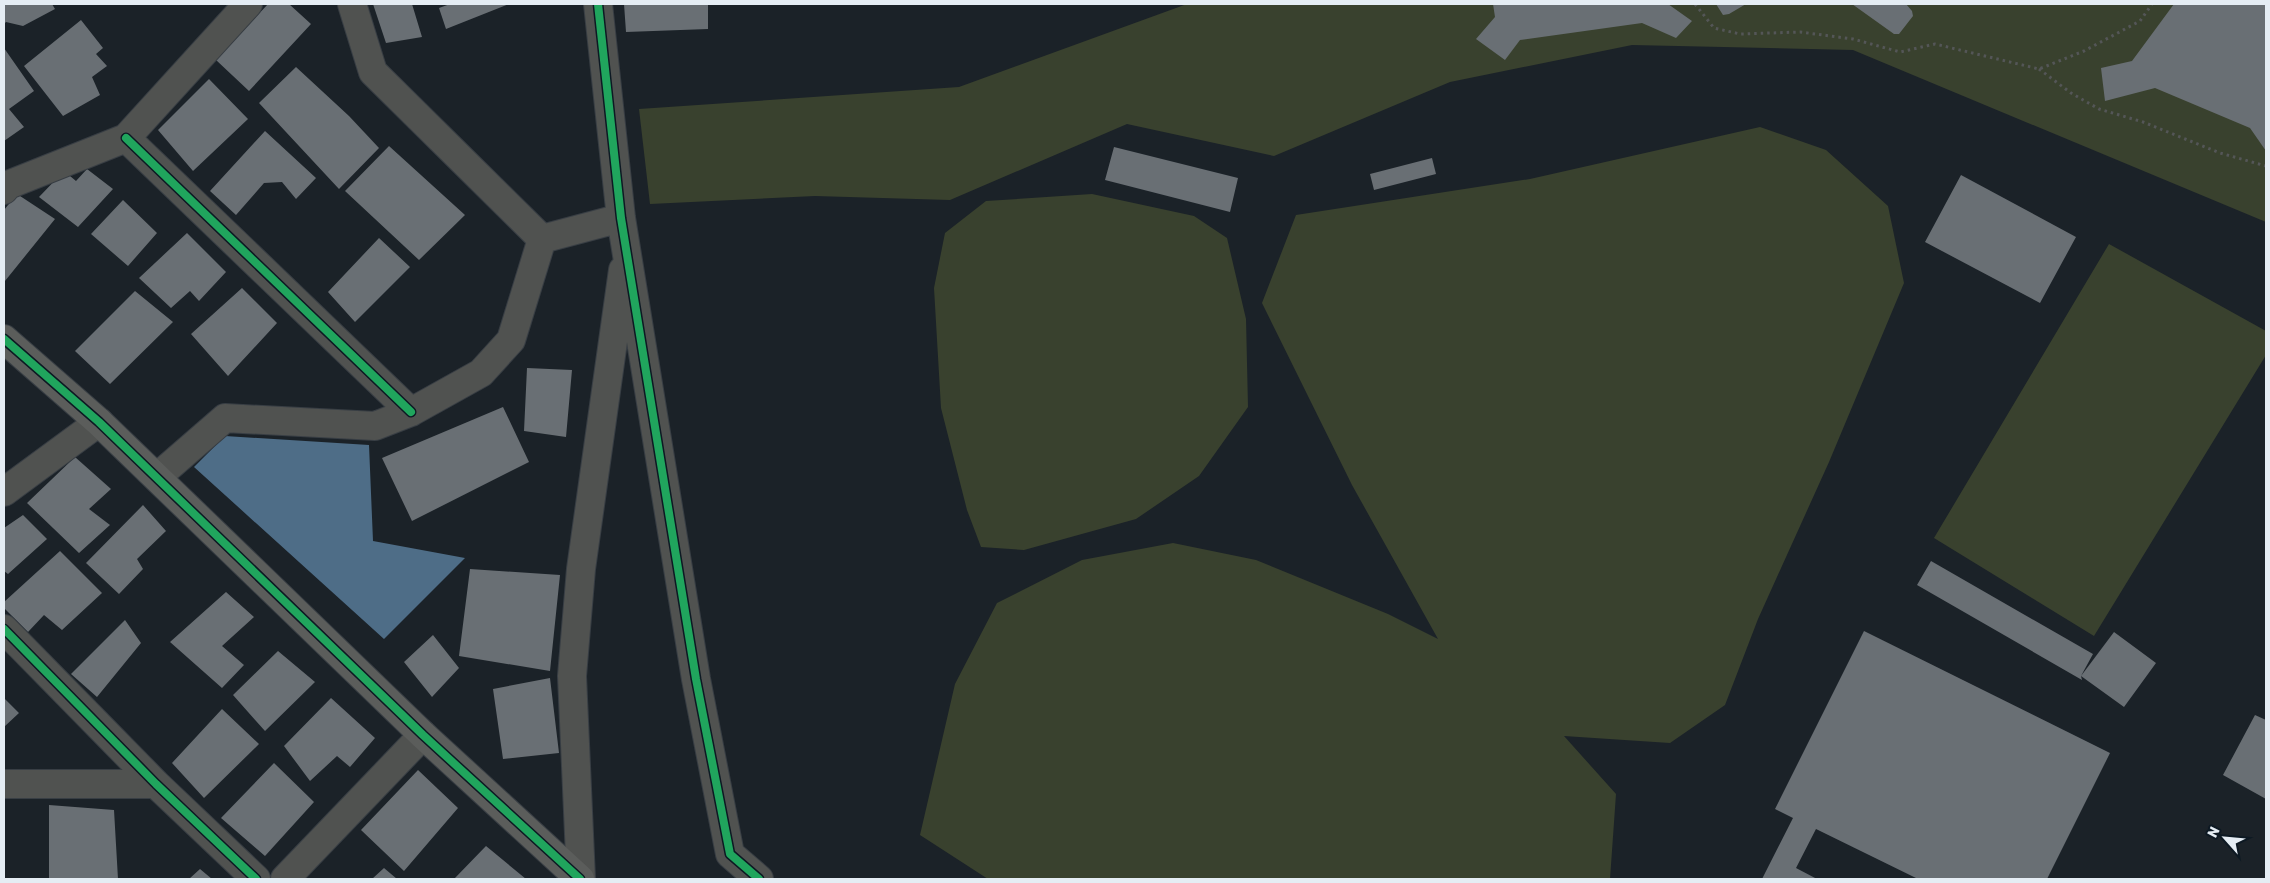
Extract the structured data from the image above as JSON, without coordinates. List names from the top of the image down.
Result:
{
  "north": "top left"
}
